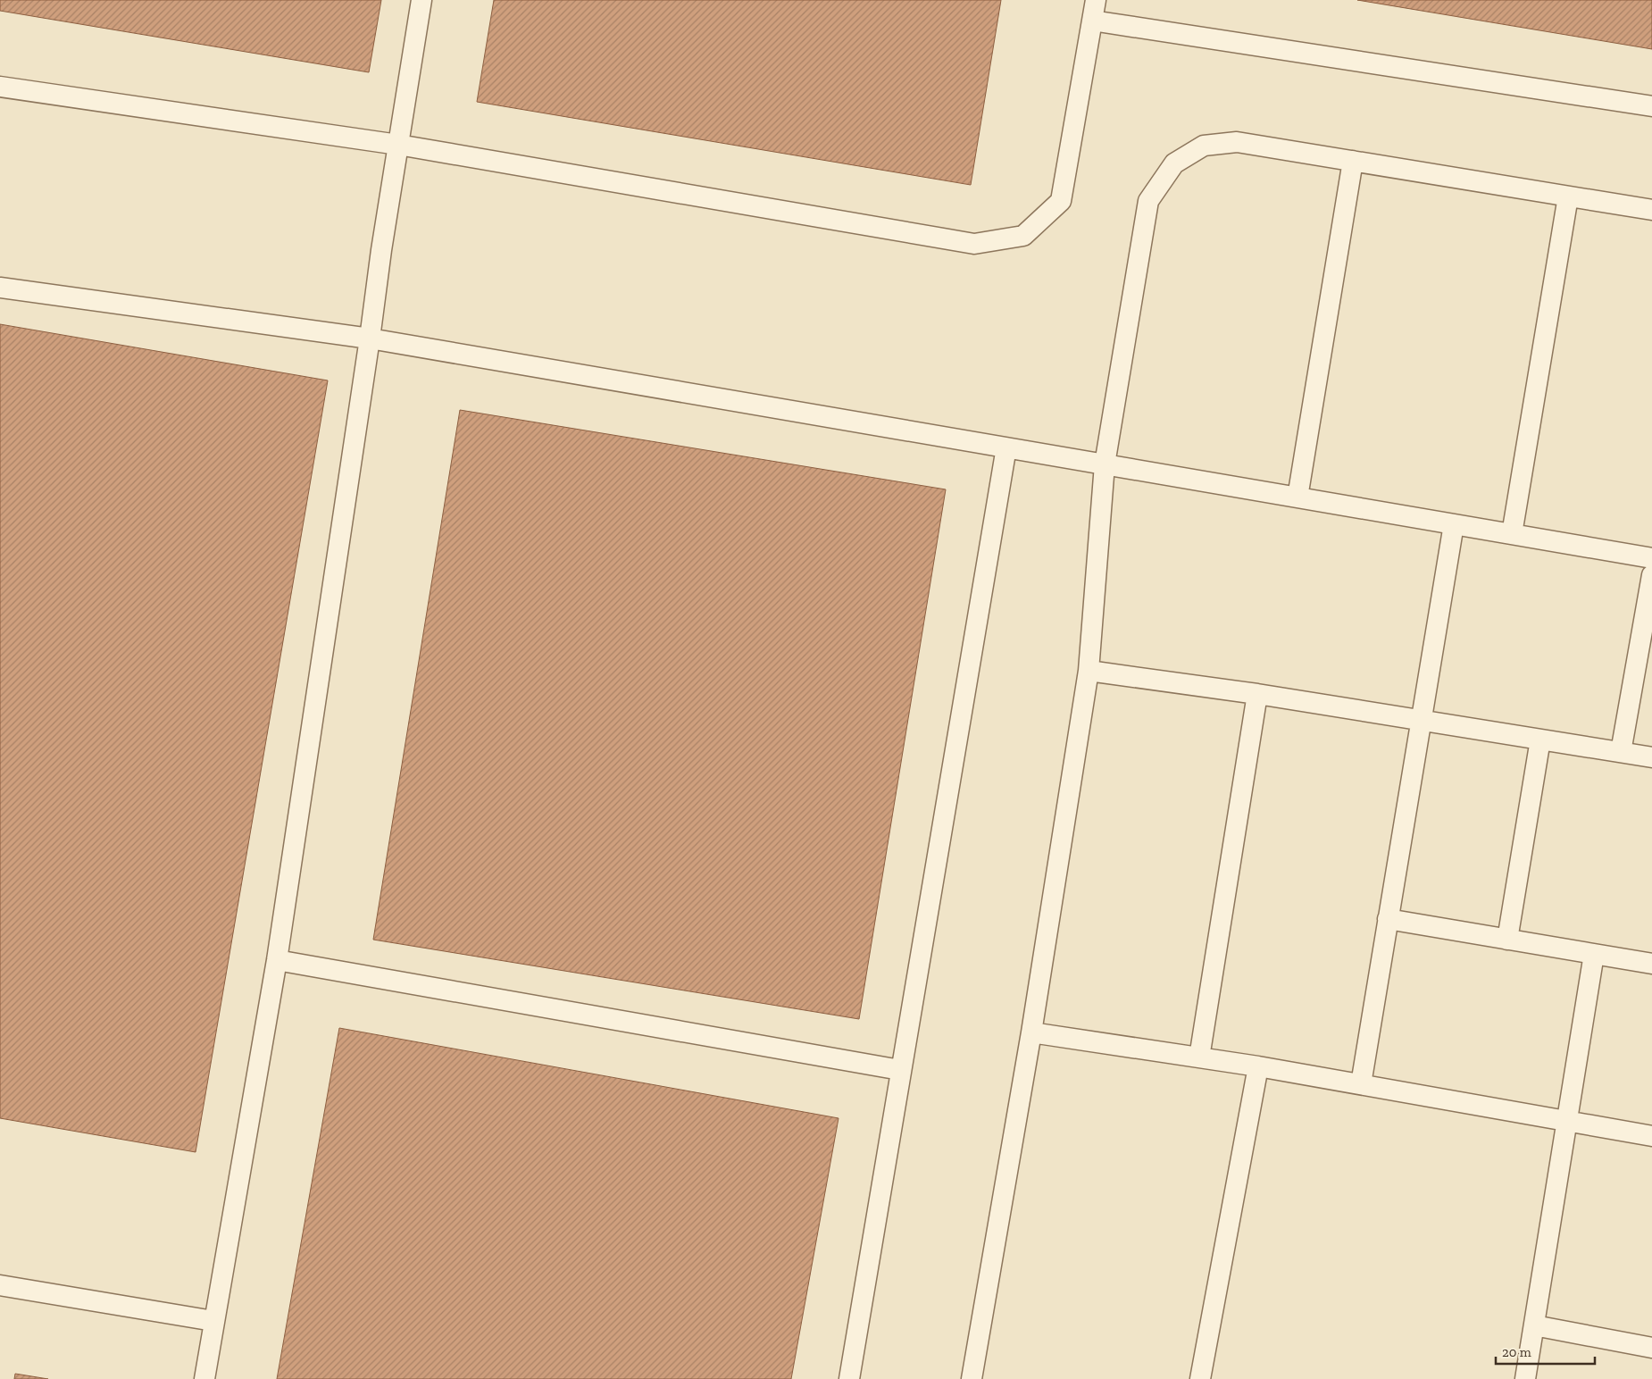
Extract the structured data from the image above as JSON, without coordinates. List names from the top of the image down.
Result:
{
  "scale_bar": "20 m"
}
